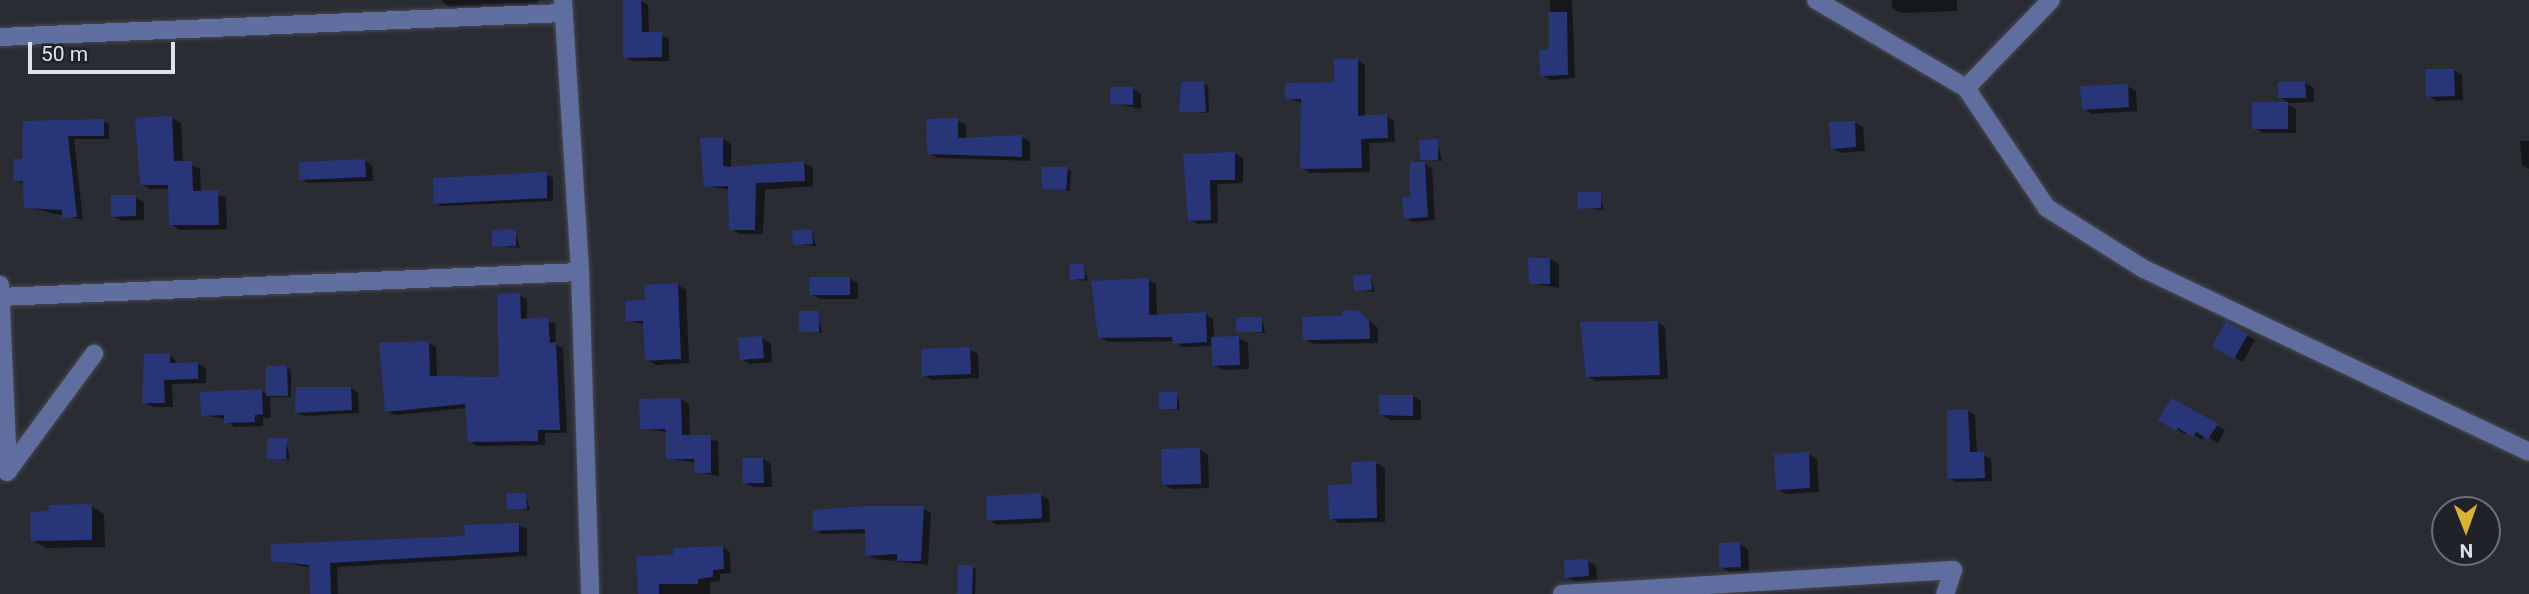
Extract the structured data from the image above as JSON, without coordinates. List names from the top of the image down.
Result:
{
  "scale_bar": "50 m",
  "north": "bottom"
}
